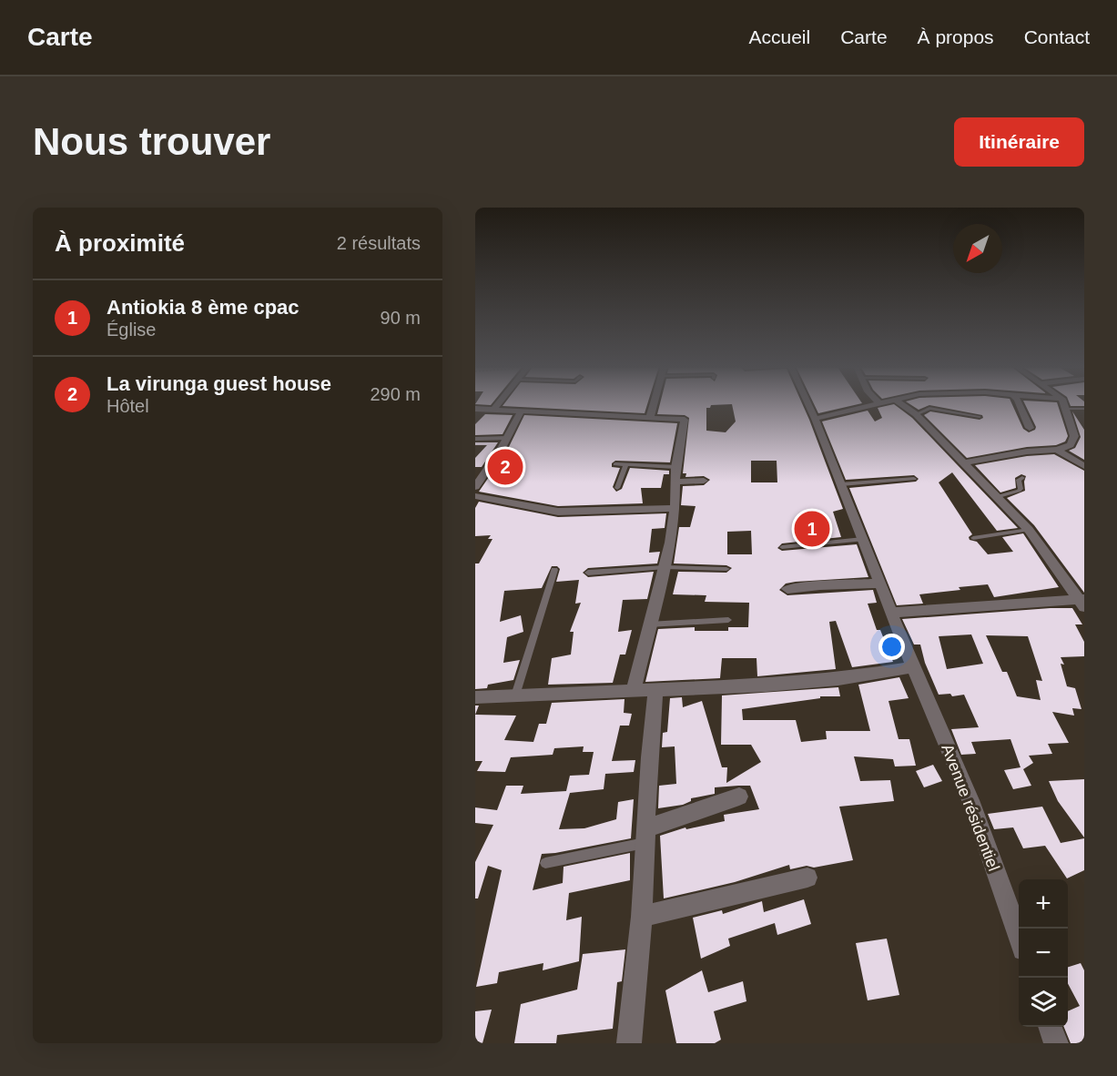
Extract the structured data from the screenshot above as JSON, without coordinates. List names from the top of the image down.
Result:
{
  "streets": {
    "street": ["Avenue résidentiel"]
  },
  "north": "bottom left",
  "page": {
    "header": "Carte",
    "nav": [
      "Accueil",
      "Carte",
      "À propos",
      "Contact"
    ],
    "buttons": "Itinéraire",
    "title": "Nous trouver",
    "heading": ["À proximité", "2 résultats"],
    "list": [
      {
        "mark": "1",
        "name": "Antiokia 8 ème cpac",
        "note": "Église",
        "value": "90 m"
      },
      {
        "mark": "2",
        "name": "La virunga guest house",
        "note": "Hôtel",
        "value": "290 m"
      }
    ],
    "pins": ["2", "1"],
    "map_buttons": ["+", "−"]
  }
}
